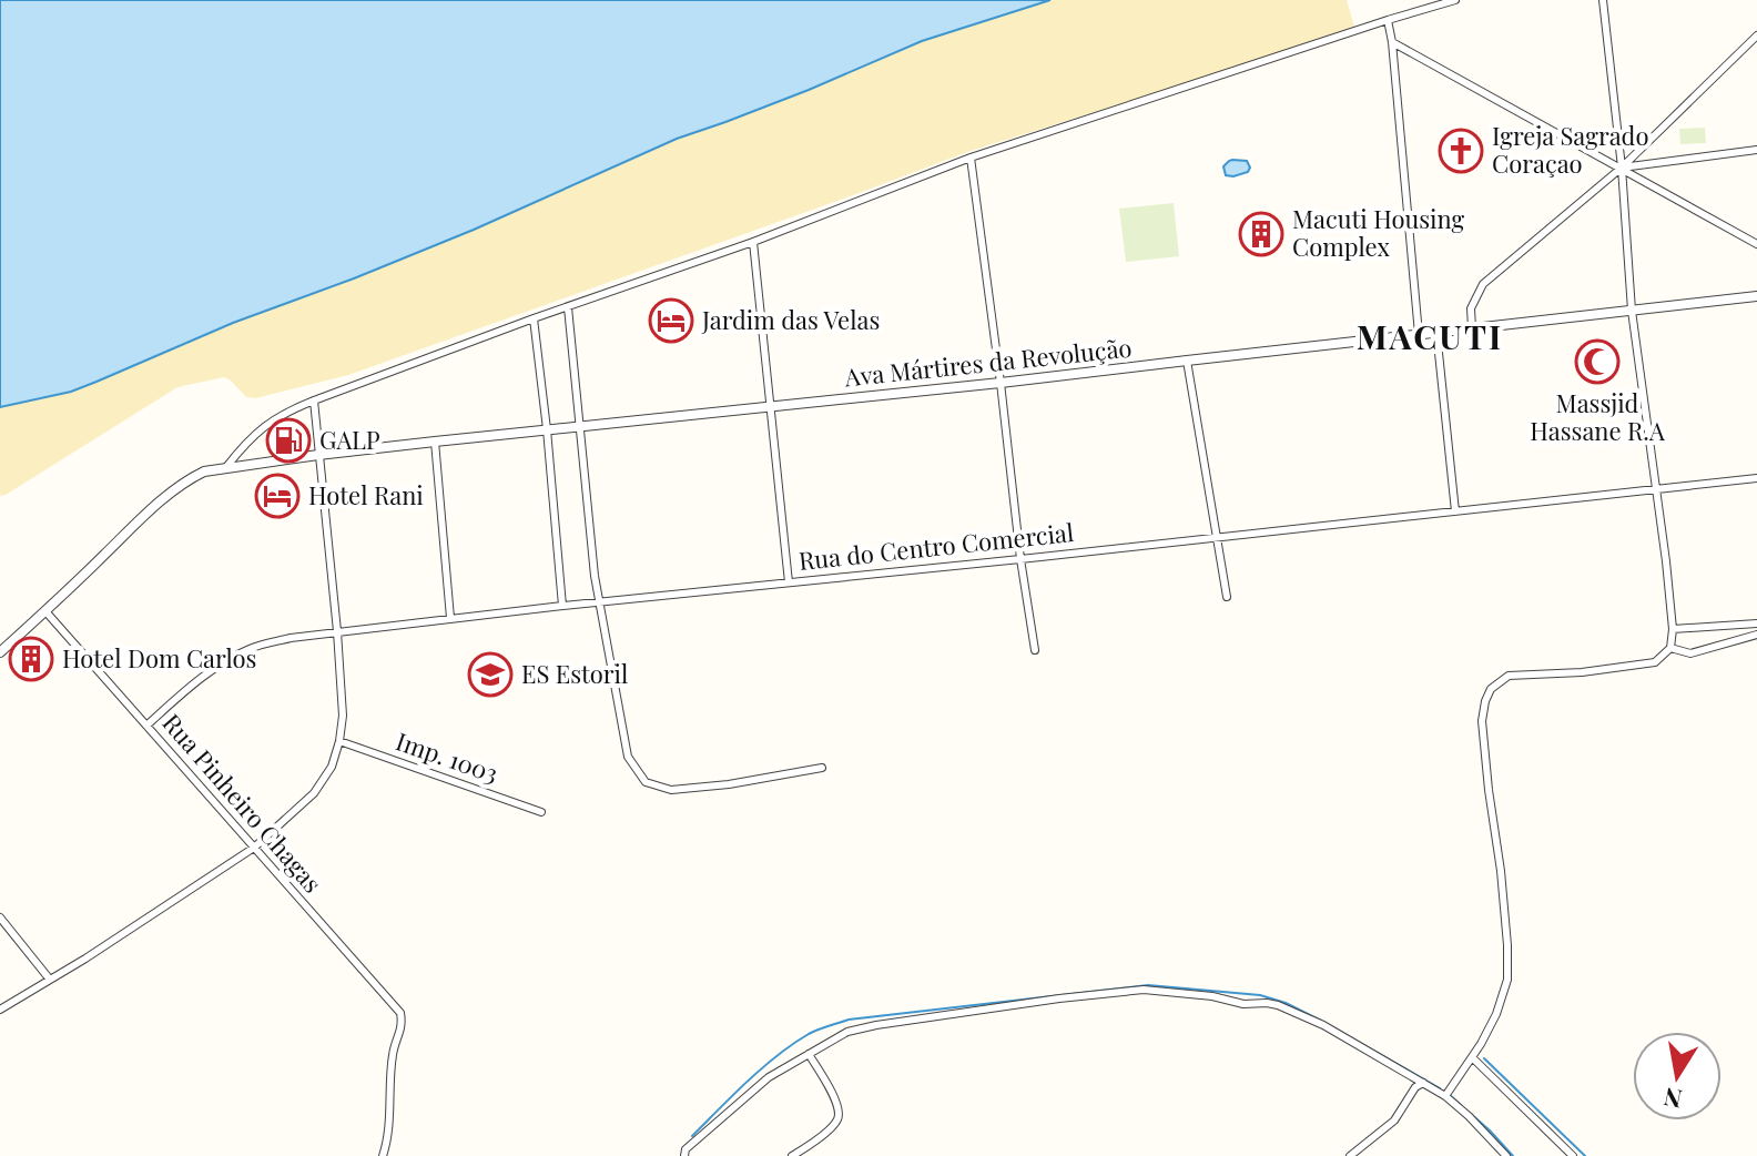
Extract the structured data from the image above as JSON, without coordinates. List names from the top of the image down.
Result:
{
  "streets": {
    "street": [
      "Ava Mártires da Revolução",
      "Rua do Centro Comercial",
      "Imp. 1003",
      "Rua Pinheiro Chagas"
    ]
  },
  "crossings": [
    ["Ava Mártires da Revolução", "Rua Pinheiro Chagas"],
    ["Rua do Centro Comercial", "Rua Pinheiro Chagas"]
  ],
  "districts": ["MACUTI"],
  "places": {
    "church": ["Igreja Sagrado Coraçao"],
    "building": ["Macuti Housing Complex", "Hotel Dom Carlos"],
    "hotel": ["Jardim das Velas", "Hotel Rani"],
    "mosque": ["Massjid Hassane R.A"],
    "fuel station": ["GALP"],
    "school or university": ["ES Estoril"]
  },
  "north": "bottom"
}
